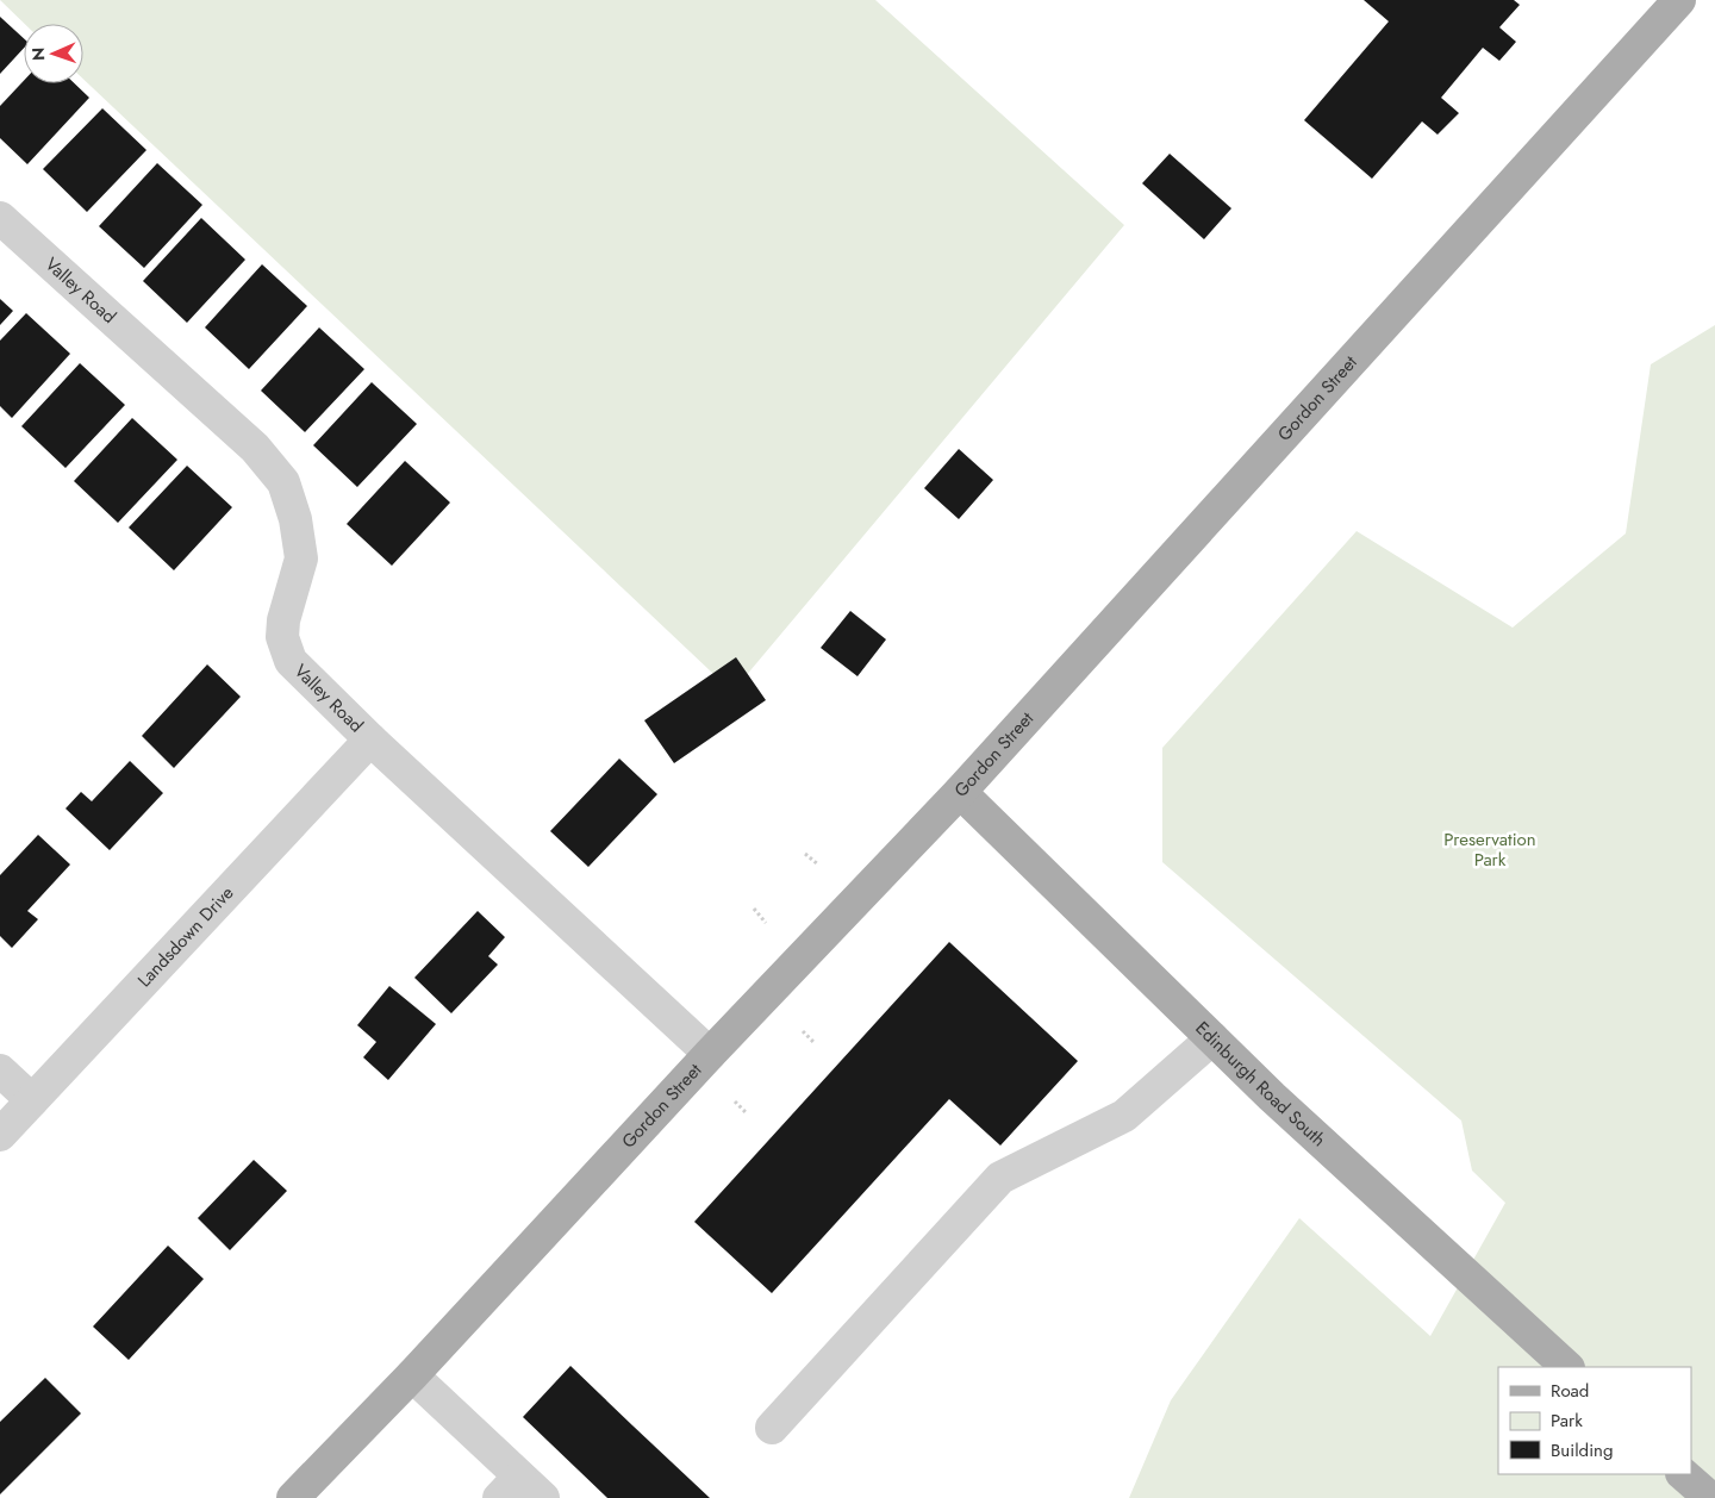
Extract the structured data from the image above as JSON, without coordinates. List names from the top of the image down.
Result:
{
  "streets": {
    "main road": ["Gordon Street", "Edinburgh Road South"],
    "street": ["Valley Road", "Landsdown Drive"]
  },
  "crossings": [
    ["Valley Road", "Gordon Street"],
    ["Valley Road", "Landsdown Drive"],
    ["Gordon Street", "Edinburgh Road South"]
  ],
  "parks": ["Preservation Park"],
  "legend": ["Road", "Park", "Building"],
  "north": "left"
}
